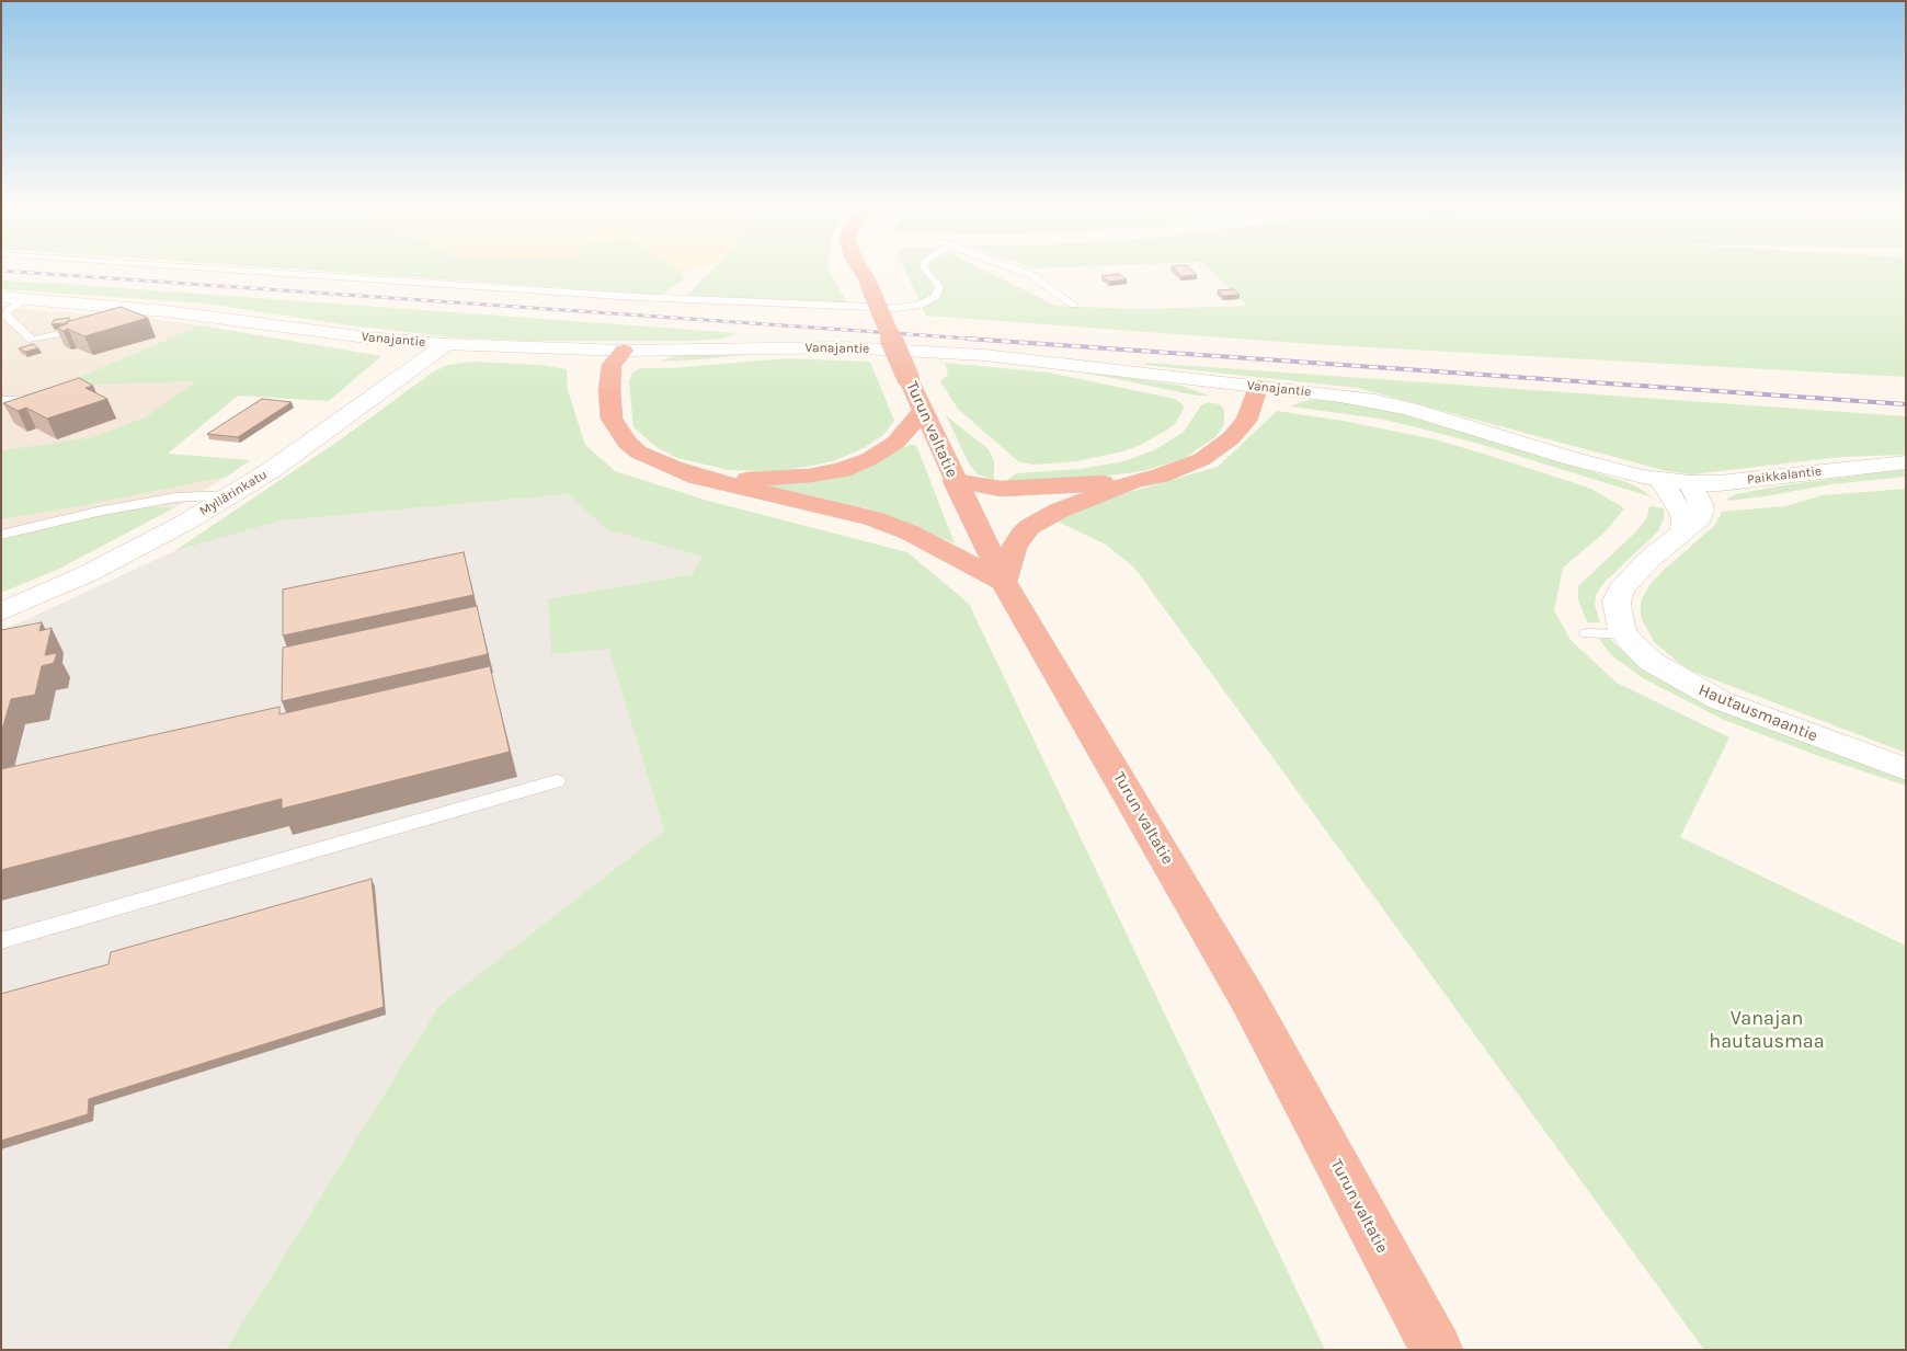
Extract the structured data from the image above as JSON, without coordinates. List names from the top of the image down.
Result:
{
  "streets": {
    "highway": ["Turun valtatie"],
    "street": [
      "Vanajantie",
      "Paikkalantie",
      "Myllärinkatu",
      "Hautausmaantie"
    ]
  },
  "crossings": [
    ["Vanajantie", "Paikkalantie"],
    ["Vanajantie", "Myllärinkatu"]
  ],
  "parks": ["Vanajan hautausmaa"]
}
